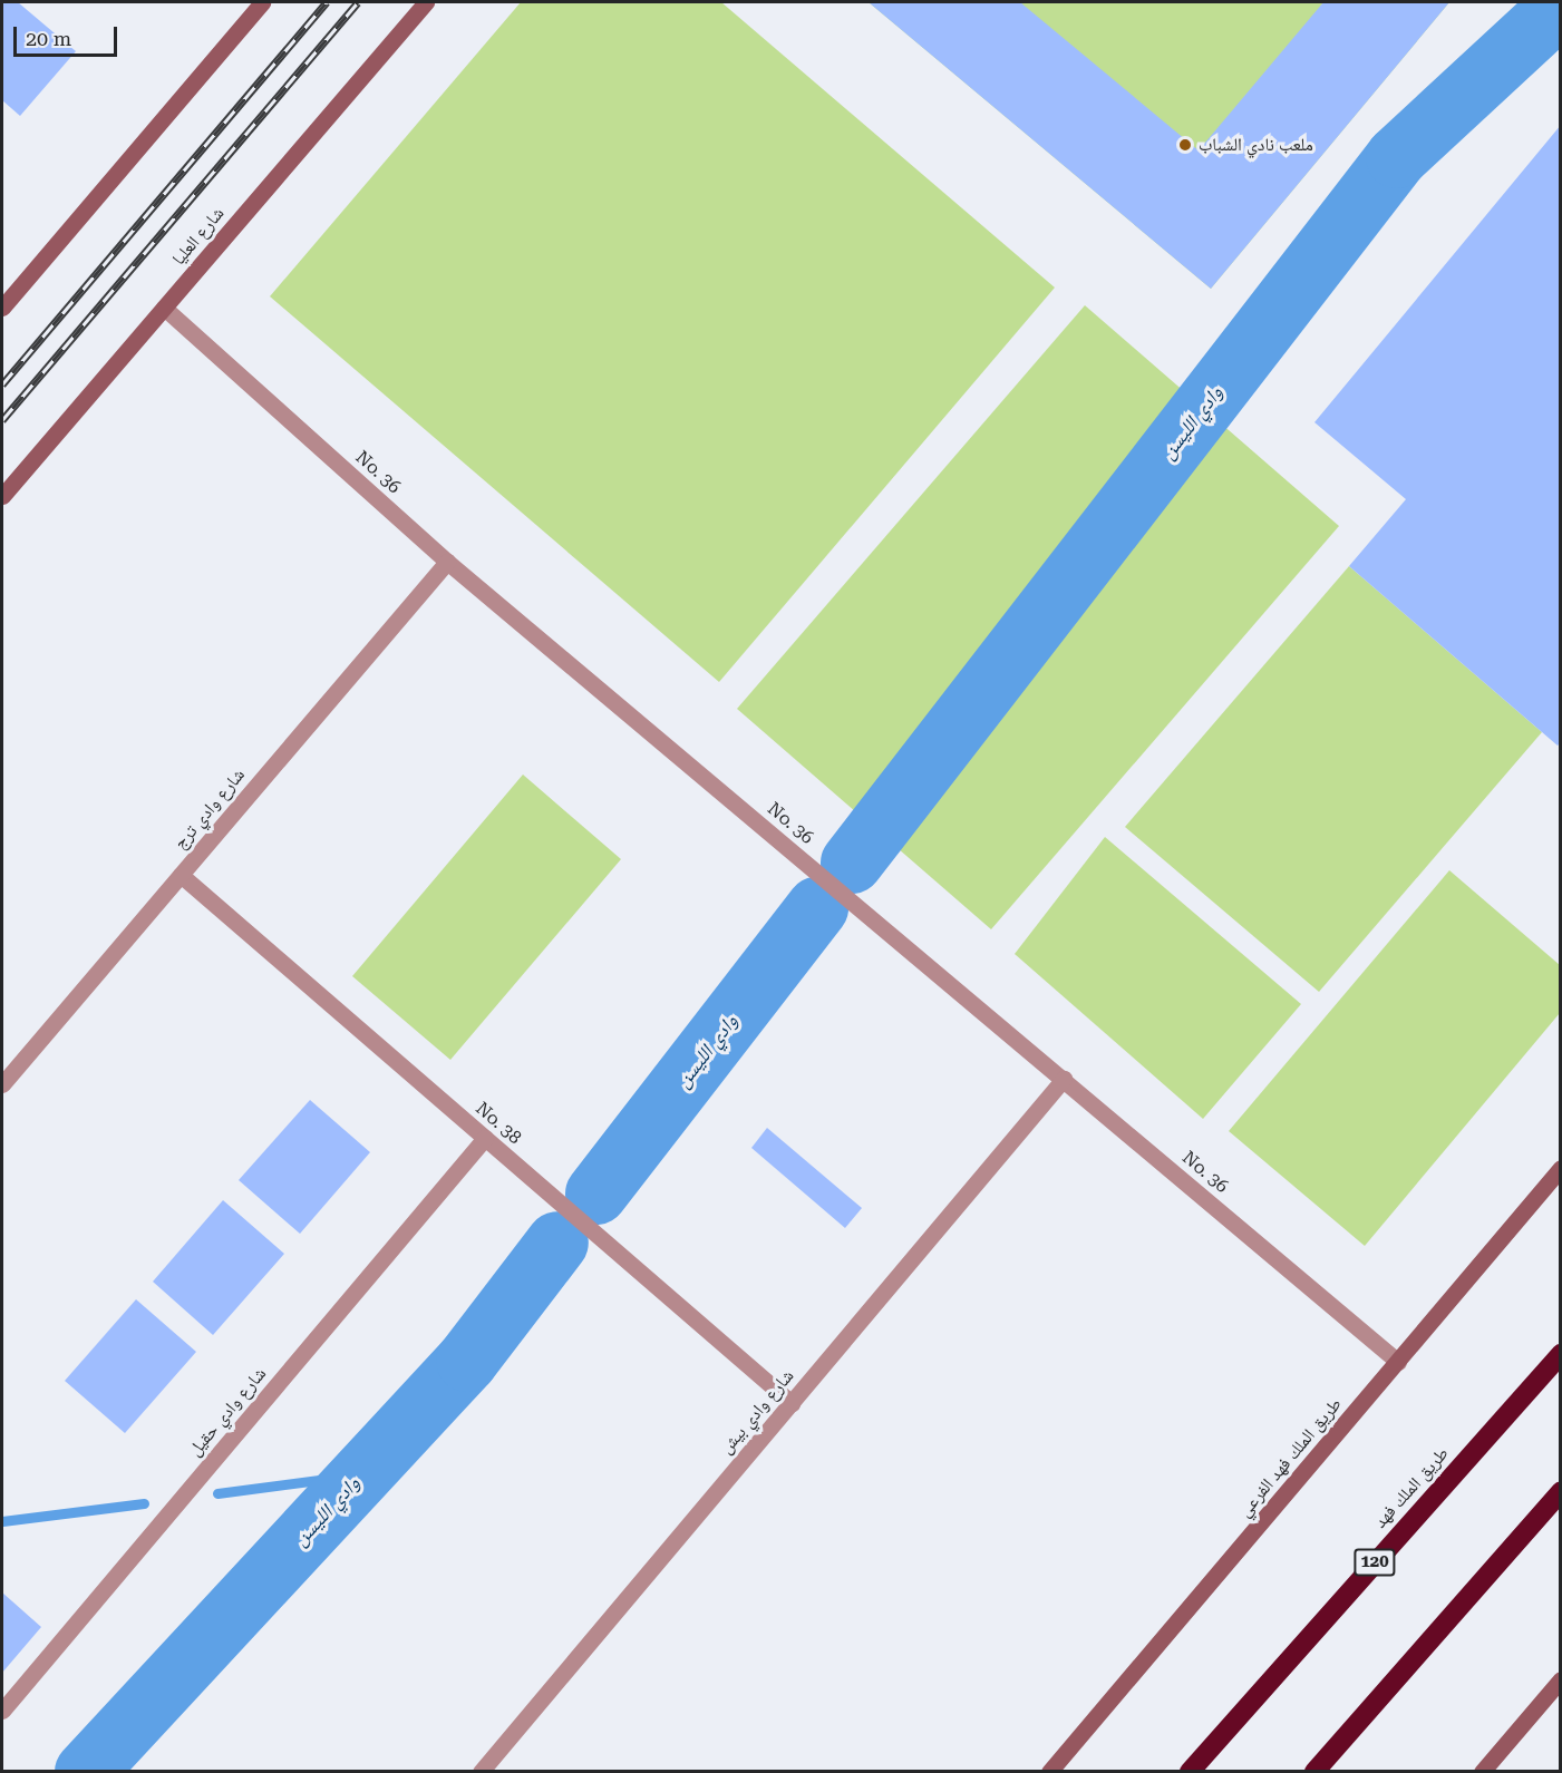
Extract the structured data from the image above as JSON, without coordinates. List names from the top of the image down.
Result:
{
  "streets": {
    "highway": ["طريق الملك فهد", "120"],
    "main road": ["شارع العليا", "طريق الملك فهد الفرعي"],
    "street": [
      "No. 36",
      "شارع وادي ترج",
      "No. 38",
      "شارع وادي حقيل",
      "شارع وادي بيش"
    ]
  },
  "crossings": [
    ["شارع العليا", "No. 36"],
    ["No. 36", "شارع وادي ترج"],
    ["No. 36", "شارع وادي بيش"],
    ["No. 36", "طريق الملك فهد الفرعي"],
    ["شارع وادي ترج", "No. 38"],
    ["No. 38", "شارع وادي حقيل"],
    ["No. 38", "شارع وادي بيش"]
  ],
  "water": ["وادي الليسن"],
  "places": ["ملعب نادي الشباب"],
  "scale_bar": "20 m"
}
